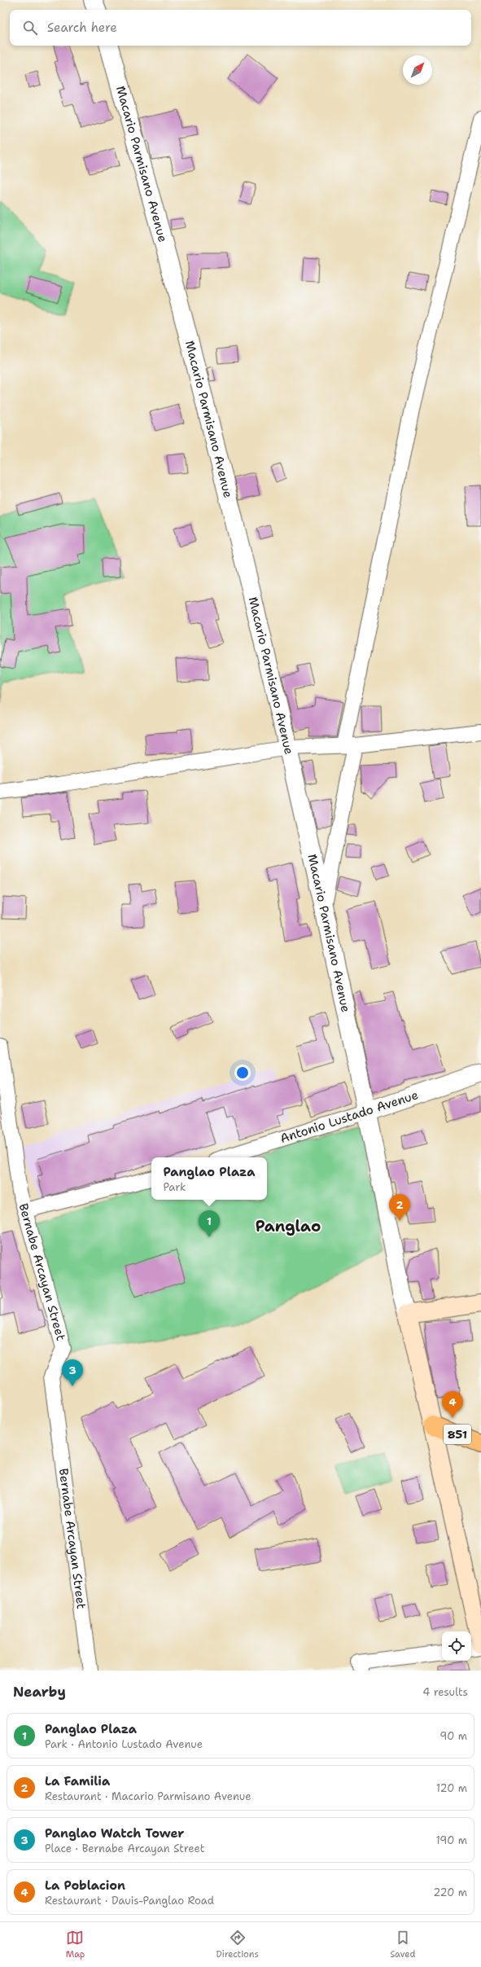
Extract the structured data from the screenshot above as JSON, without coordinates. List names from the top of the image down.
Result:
{
  "streets": {
    "main road": ["851"],
    "street": ["Macario Parmisano Avenue", "Antonio Lustado Avenue", "Bernabe Arcayan Street"]
  },
  "crossings": [
    ["Macario Parmisano Avenue", "Antonio Lustado Avenue"]
  ],
  "districts": ["Panglao"],
  "north": "top right",
  "page": {
    "search": "Search here",
    "popup": ["Panglao Plaza", "Park"],
    "pins": [
      "2",
      "1",
      "3",
      "4"
    ],
    "heading": ["Nearby", "4 results"],
    "list": [
      {
        "mark": "1",
        "name": "Panglao Plaza",
        "note": "Park · Antonio Lustado Avenue",
        "value": "90 m"
      },
      {
        "mark": "2",
        "name": "La Familia",
        "note": "Restaurant · Macario Parmisano Avenue",
        "value": "120 m"
      },
      {
        "mark": "3",
        "name": "Panglao Watch Tower",
        "note": "Place · Bernabe Arcayan Street",
        "value": "190 m"
      },
      {
        "mark": "4",
        "name": "La Poblacion",
        "note": "Restaurant · Dauis-Panglao Road",
        "value": "220 m"
      }
    ],
    "nav": ["Map", "Directions", "Saved"]
  }
}
